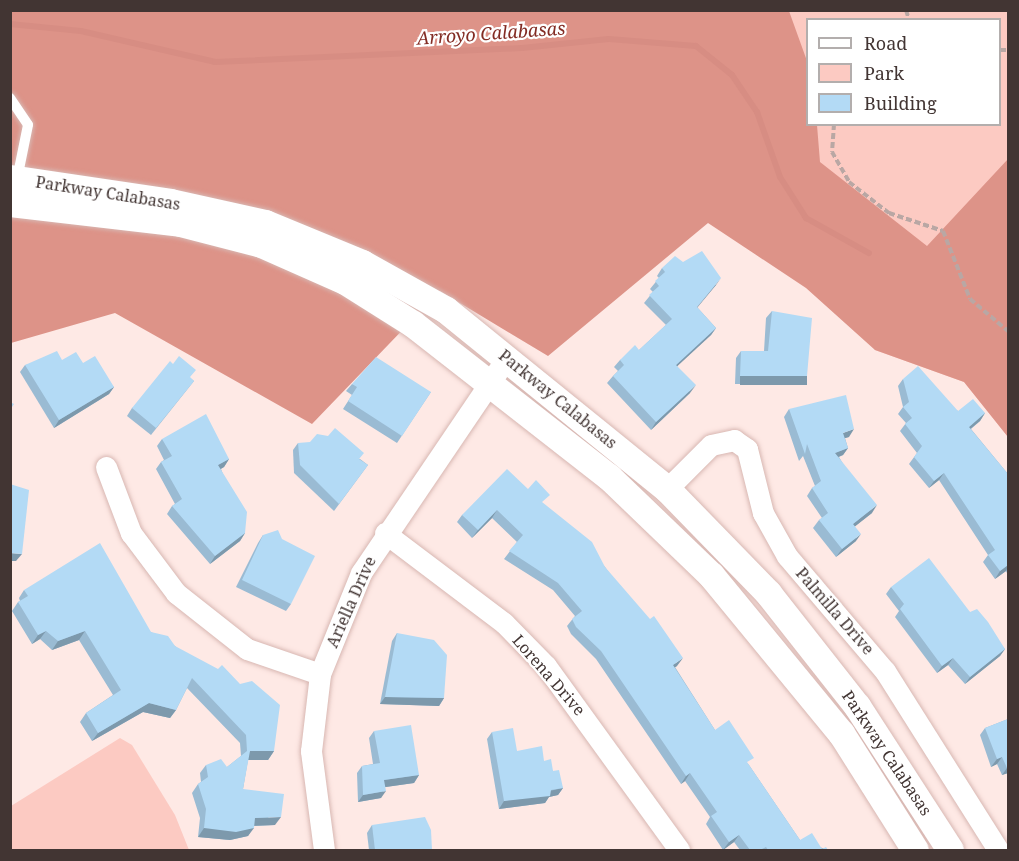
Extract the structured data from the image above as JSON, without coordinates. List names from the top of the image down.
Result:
{
  "streets": {
    "street": [
      "Parkway Calabasas",
      "Ariella Drive",
      "Palmilla Drive",
      "Lorena Drive"
    ]
  },
  "crossings": [
    ["Parkway Calabasas", "Ariella Drive"],
    ["Parkway Calabasas", "Palmilla Drive"],
    ["Ariella Drive", "Lorena Drive"]
  ],
  "water": ["Arroyo Calabasas"],
  "legend": ["Road", "Park", "Building"]
}
